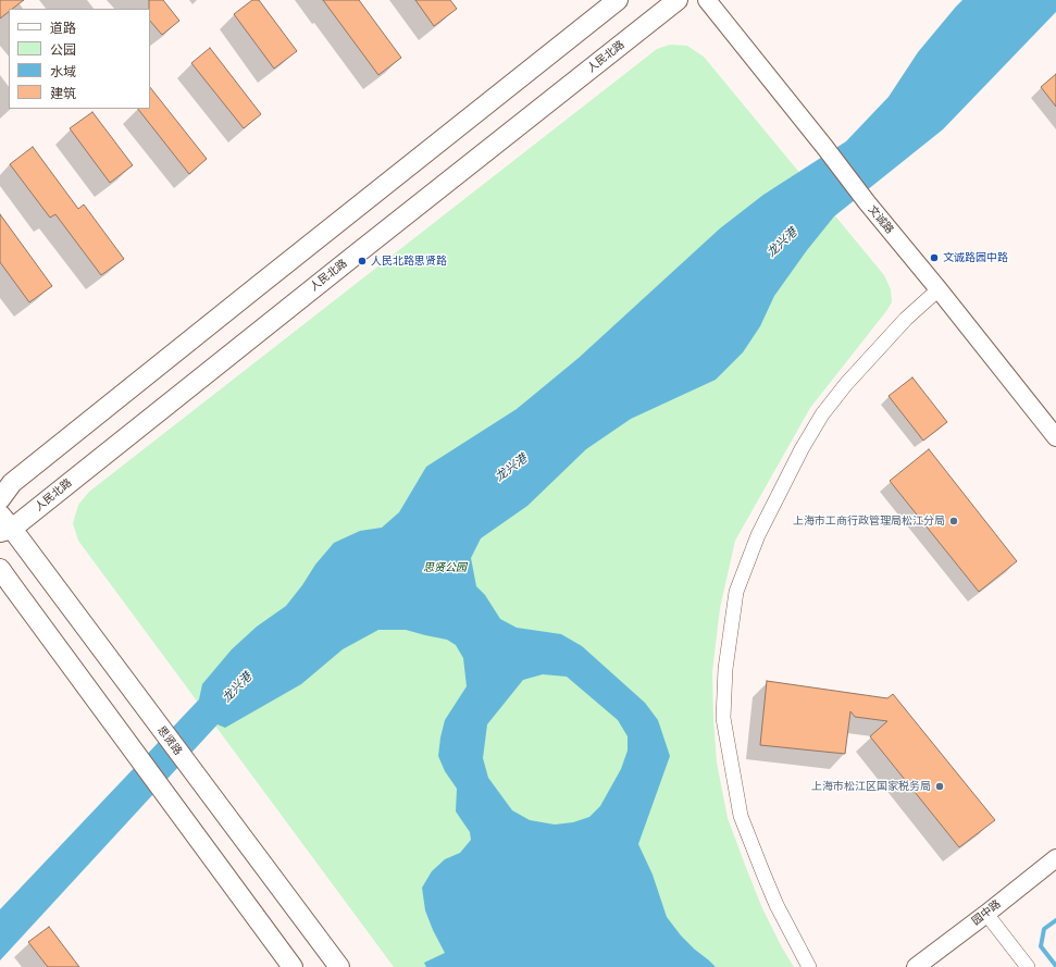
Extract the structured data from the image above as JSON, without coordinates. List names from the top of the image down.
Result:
{
  "streets": {
    "main road": ["人民北路", "思贤路"],
    "street": ["文诚路", "园中路"]
  },
  "crossings": [
    ["人民北路", "思贤路"]
  ],
  "water": ["龙兴港"],
  "parks": ["思贤公园"],
  "places": [
    "文诚路园中路",
    "人民北路思贤路",
    "上海市工商行政管理局松江分局",
    "上海市松江区国家税务局"
  ],
  "legend": [
    "道路",
    "公园",
    "水域",
    "建筑"
  ]
}
